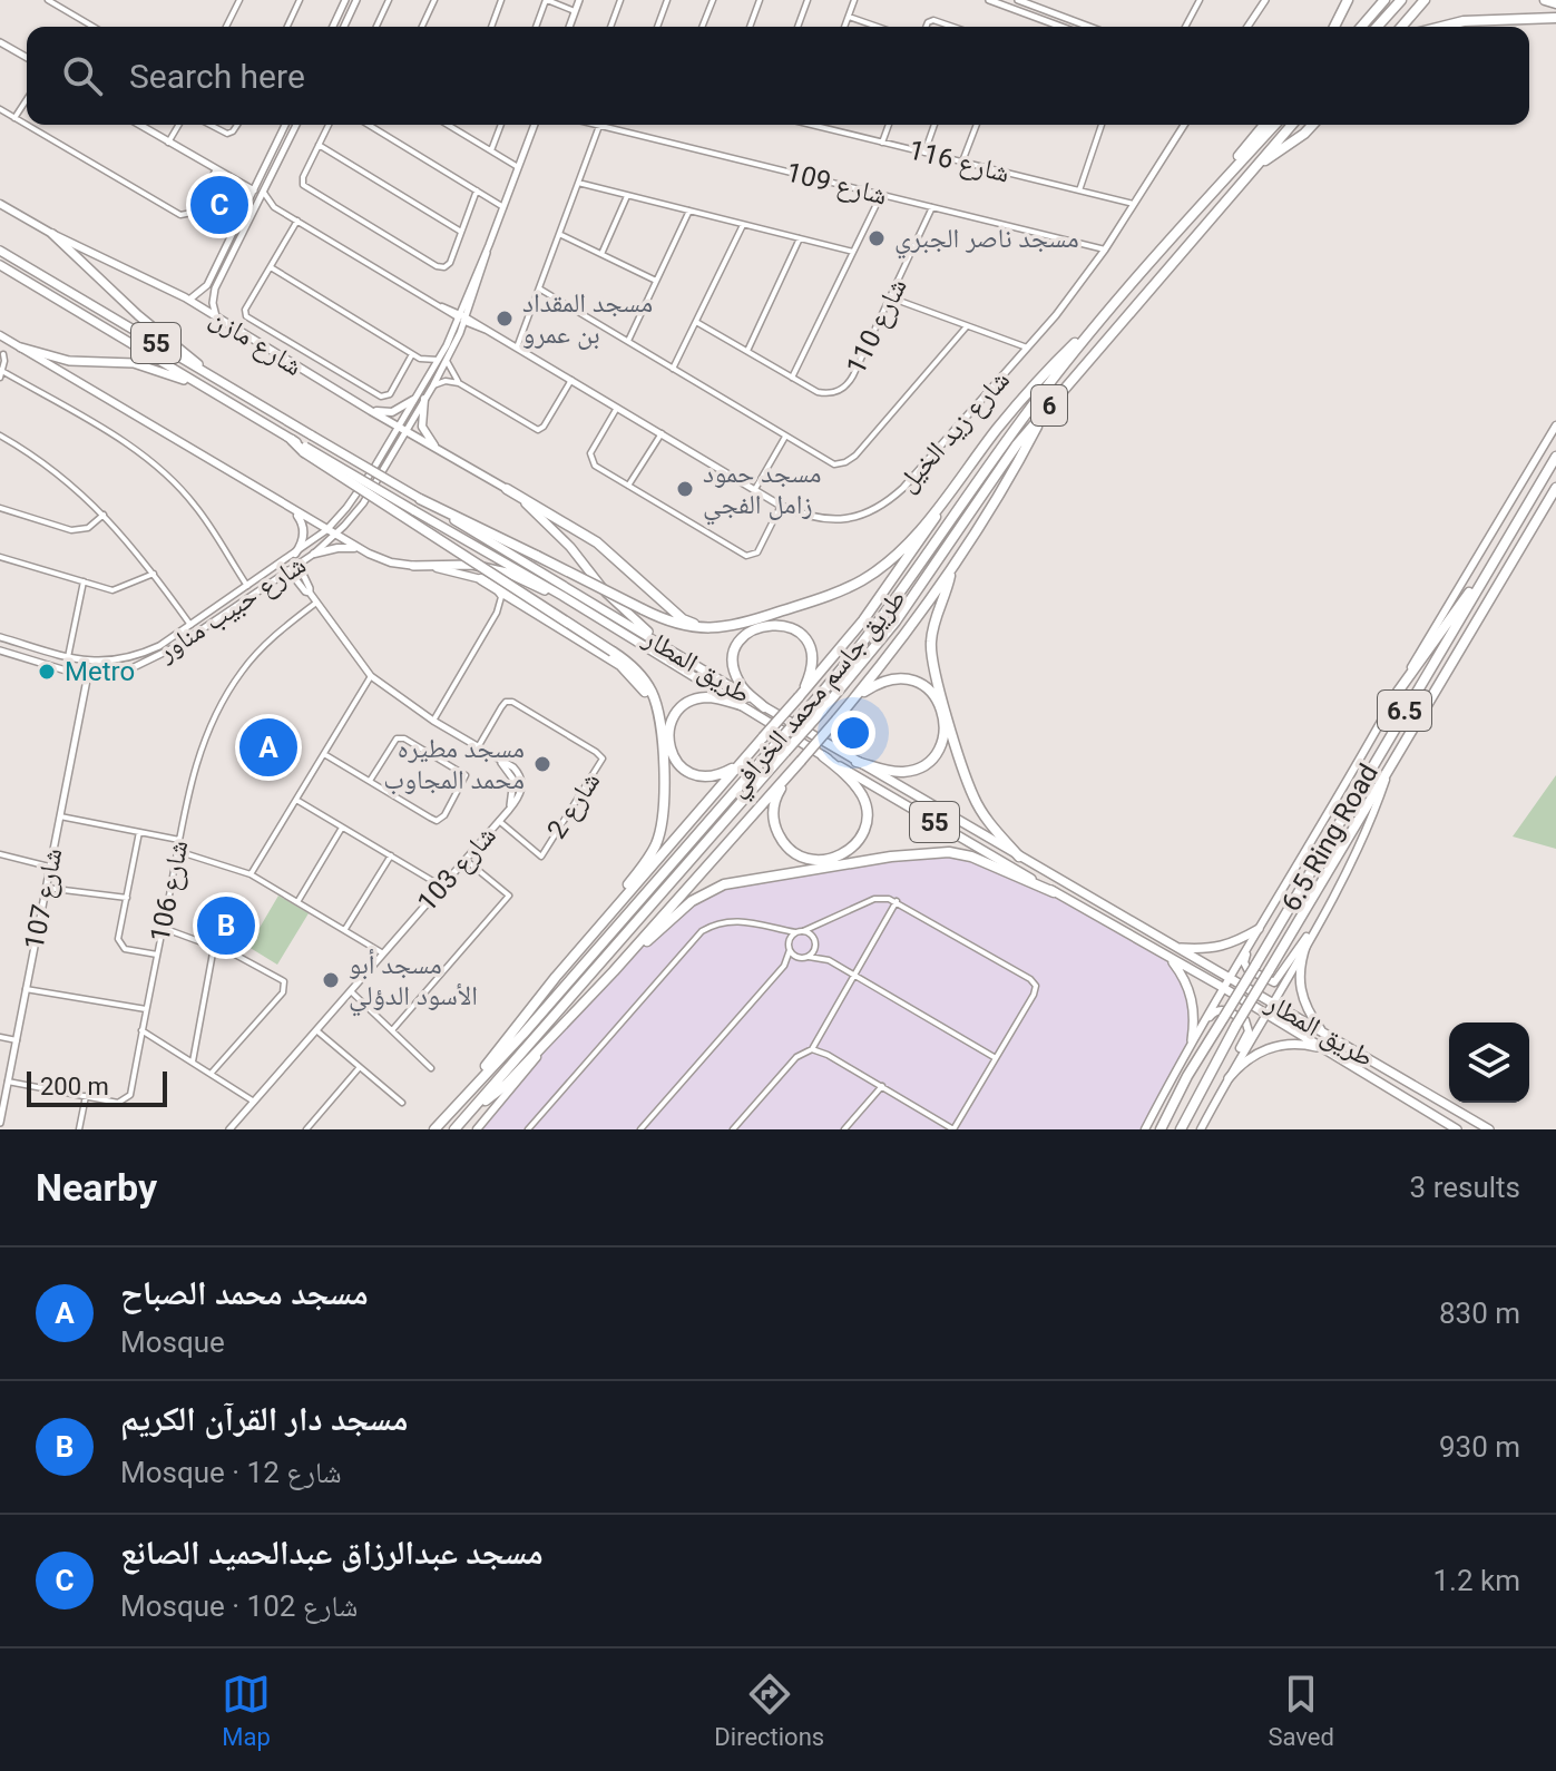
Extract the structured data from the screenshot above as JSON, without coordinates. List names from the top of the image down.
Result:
{
  "streets": {
    "highway": [
      "55",
      "6",
      "طريق المطار",
      "طريق جاسم محمد الخرافي",
      "6.5",
      "6.5 Ring Road"
    ],
    "main road": ["شارع مازن"],
    "street": [
      "شارع 116",
      "شارع 109",
      "شارع 110",
      "شارع زيد الخيل",
      "شارع حبيب مناور",
      "شارع 2",
      "شارع 103",
      "شارع 106",
      "شارع 107"
    ]
  },
  "crossings": [
    ["شارع 116", "شارع زيد الخيل"],
    ["شارع 109", "شارع 110"],
    ["شارع 109", "شارع زيد الخيل"],
    ["شارع مازن", "شارع حبيب مناور"],
    ["شارع زيد الخيل", "شارع حبيب مناور"],
    ["شارع حبيب مناور", "شارع 103"],
    ["شارع حبيب مناور", "شارع 107"],
    ["شارع 2", "شارع 103"],
    ["شارع 103", "شارع 106"],
    ["شارع 106", "شارع 107"]
  ],
  "places": [
    "مسجد ناصر الجبري",
    "مسجد المقداد بن عمرو",
    "مسجد حمود زامل الفجي",
    "Metro",
    "مسجد مطيره محمد المجاوب",
    "مسجد أبو الأسود الدؤلي"
  ],
  "scale_bar": "200 m",
  "page": {
    "search": "Search here",
    "pins": ["C", "A", "B"],
    "scale": "200 m",
    "heading": ["Nearby", "3 results"],
    "list": [
      {
        "mark": "A",
        "name": "مسجد محمد الصباح",
        "note": "Mosque",
        "value": "830 m"
      },
      {
        "mark": "B",
        "name": "مسجد دار القرآن الكريم",
        "note": "Mosque · شارع 12",
        "value": "930 m"
      },
      {
        "mark": "C",
        "name": "مسجد عبدالرزاق عبدالحميد الصانع",
        "note": "Mosque · شارع 102",
        "value": "1.2 km"
      }
    ],
    "nav": ["Map", "Directions", "Saved"]
  }
}
